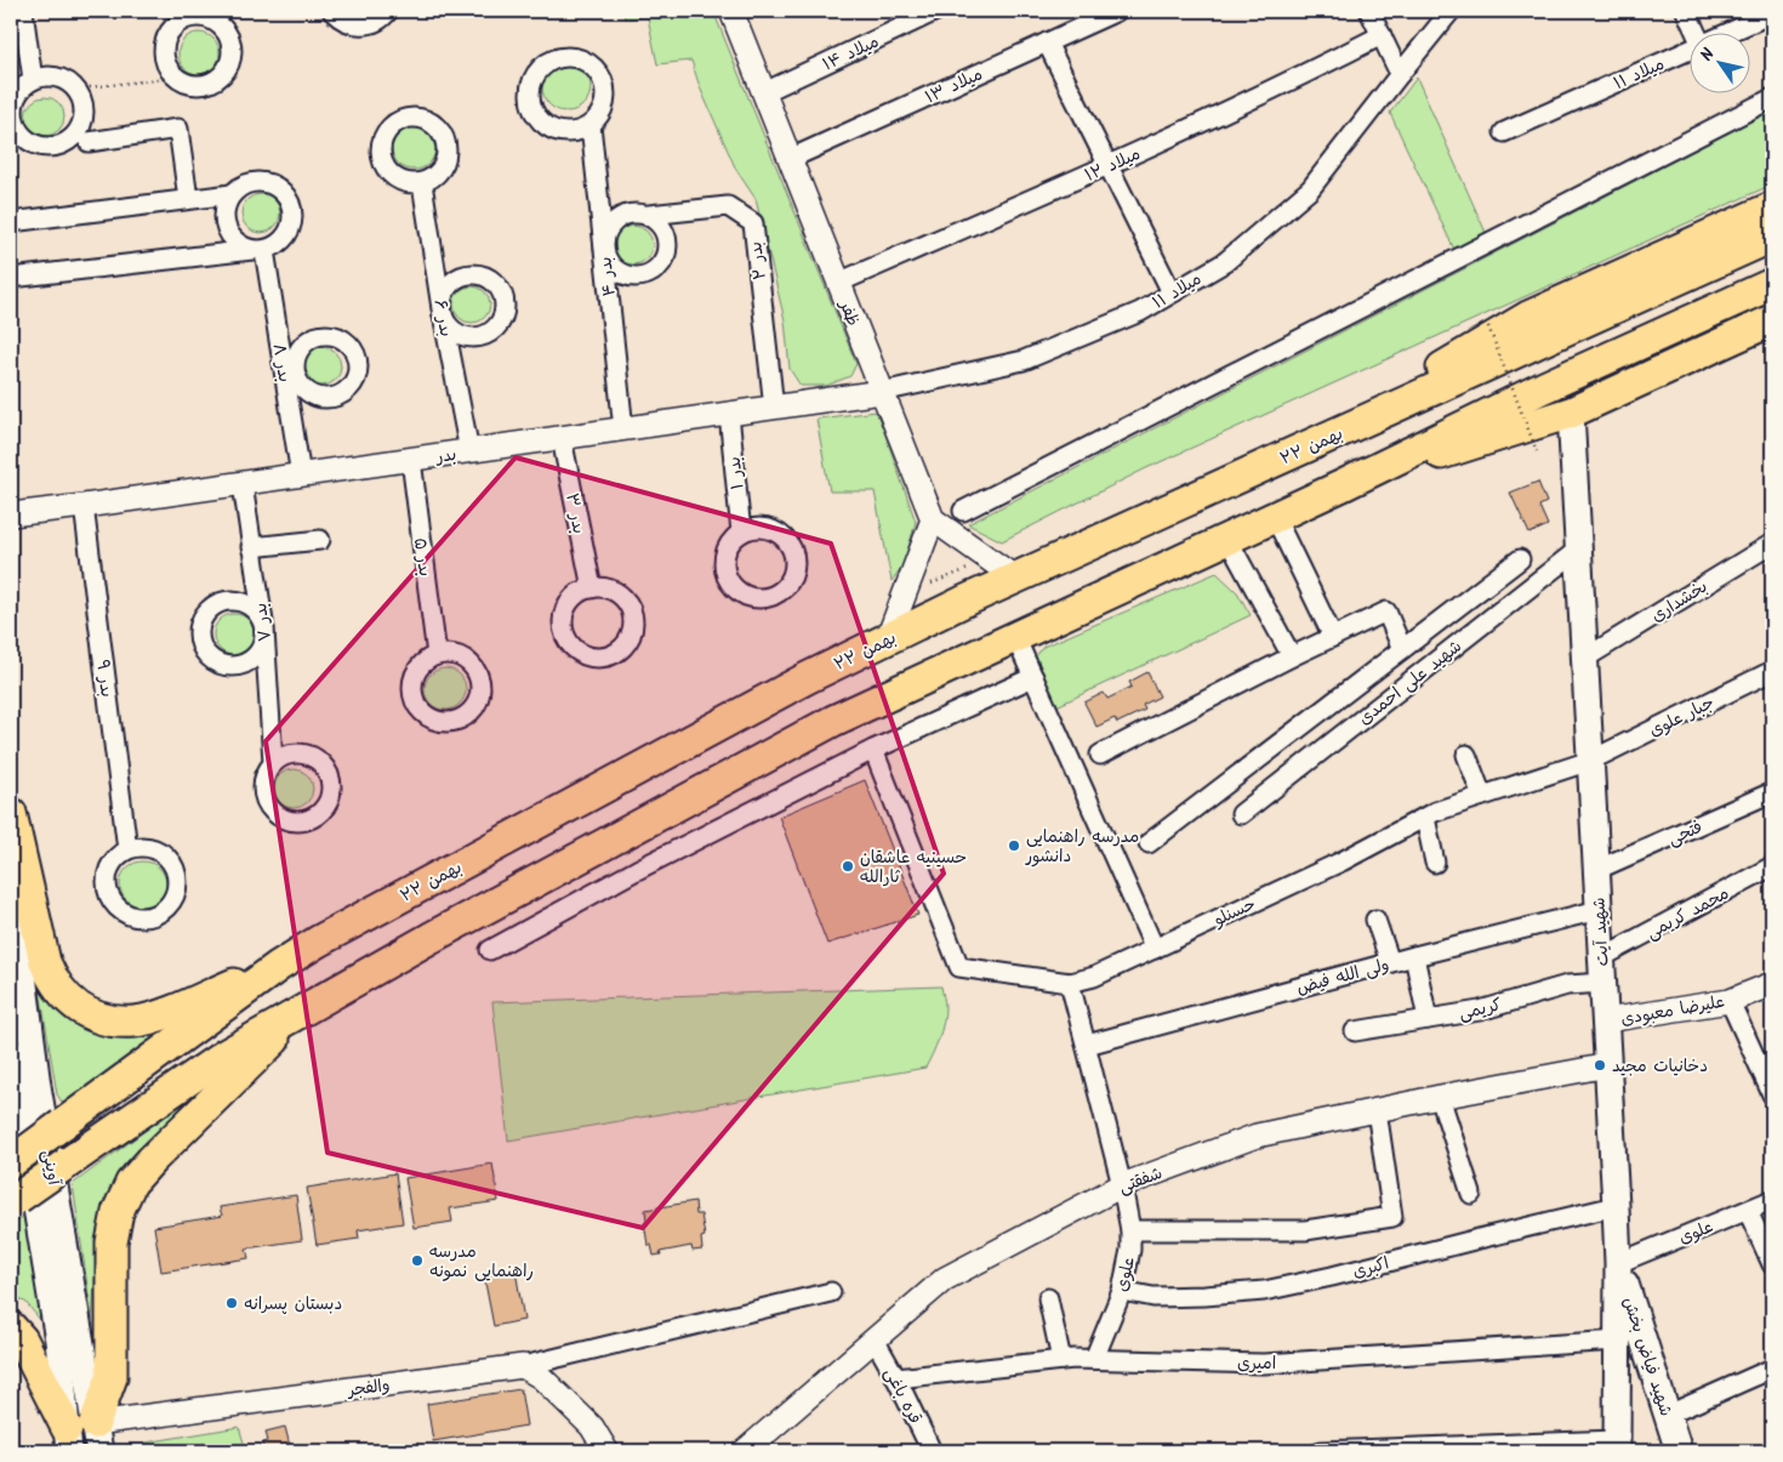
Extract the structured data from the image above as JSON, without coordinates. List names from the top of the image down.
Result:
{
  "streets": {
    "highway": ["۲۲ بهمن"],
    "main road": ["شهید آیت", "آوینی", "شهید فیاض بخش"],
    "street": [
      "میلاد ۱۴",
      "میلاد ۱۱",
      "میلاد ۱۳",
      "میلاد ۱۲",
      "بدر ۲",
      "بدر ۴",
      "ظفر",
      "بدر ۶",
      "بدر ۸",
      "بدر",
      "بدر ۱",
      "بدر ۳",
      "بدر ۵",
      "بخشداری",
      "بدر ۷",
      "بدر ۹",
      "شهید علی احمدی",
      "جبار علوی",
      "فتحی",
      "حسنلو",
      "محمد کریمی",
      "ولی الله فیض",
      "کریمی",
      "علیرضا معبودی",
      "شفقتی",
      "علوی",
      "اکبری",
      "امیری",
      "والفجر",
      "قره باغی"
    ]
  },
  "crossings": [
    ["میلاد ۱۴", "ظفر"],
    ["میلاد ۱۱", "ظفر"],
    ["میلاد ۱۱", "بدر"],
    ["میلاد ۱۳", "ظفر"],
    ["میلاد ۱۲", "ظفر"],
    ["بدر ۲", "بدر ۴"],
    ["بدر ۲", "بدر"],
    ["بدر ۴", "بدر"],
    ["ظفر", "بدر"],
    ["بدر ۶", "بدر"],
    ["بدر ۸", "بدر"],
    ["بدر", "بدر ۱"],
    ["بدر", "بدر ۳"],
    ["بدر", "بدر ۵"],
    ["بدر", "بدر ۷"],
    ["بدر", "بدر ۹"],
    ["بخشداری", "شهید آیت"],
    ["شهید علی احمدی", "شهید آیت"],
    ["جبار علوی", "حسنلو"],
    ["جبار علوی", "شهید آیت"],
    ["فتحی", "شهید آیت"],
    ["حسنلو", "شهید آیت"],
    ["محمد کریمی", "شهید آیت"],
    ["شهید آیت", "ولی الله فیض"],
    ["شهید آیت", "کریمی"],
    ["شهید آیت", "علیرضا معبودی"],
    ["شهید آیت", "شفقتی"],
    ["شهید آیت", "علوی"],
    ["شهید آیت", "اکبری"],
    ["شهید آیت", "شهید فیاض بخش"],
    ["شهید آیت", "امیری"],
    ["آوینی", "والفجر"],
    ["شفقتی", "علوی"],
    ["شفقتی", "قره باغی"],
    ["علوی", "اکبری"],
    ["علوی", "شهید فیاض بخش"],
    ["علوی", "امیری"],
    ["امیری", "قره باغی"]
  ],
  "places": [
    "مدرسه راهنمایی دانشور",
    "حسینیه عاشقان ثارالله",
    "دخانیات مجید",
    "مدرسه راهنمایی نمونه",
    "دبستان پسرانه"
  ],
  "north": "top left"
}
